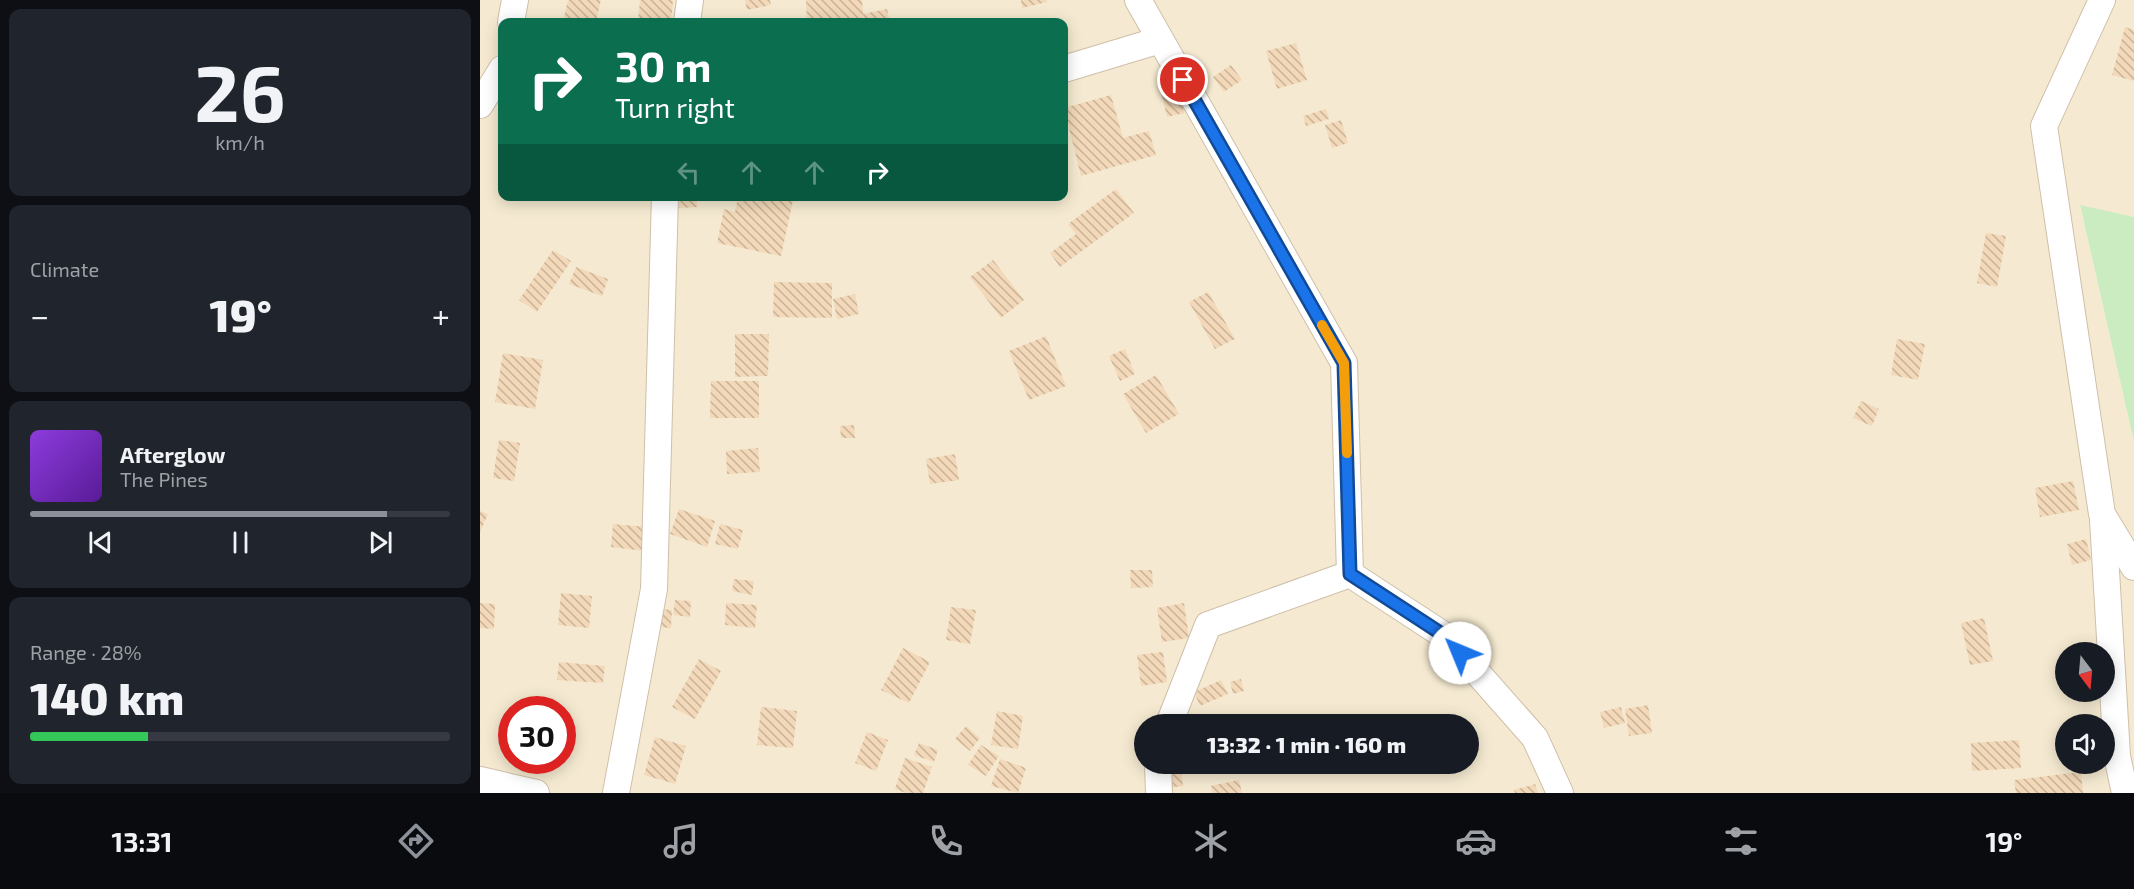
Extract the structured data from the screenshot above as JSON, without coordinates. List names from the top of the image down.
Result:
{
  "north": "bottom",
  "page": {
    "tile": [
      ["26", "km/h"],
      "Climate",
      ["Range · 28%", "140 km"]
    ],
    "turn": ["30 m", "Turn right"],
    "heat": ["−", "19°", "+"],
    "song": ["Afterglow", "The Pines"],
    "limit": "30",
    "trip": "13:32 · 1 min · 160 m",
    "tabs": ["13:31", "19°"]
  }
}
